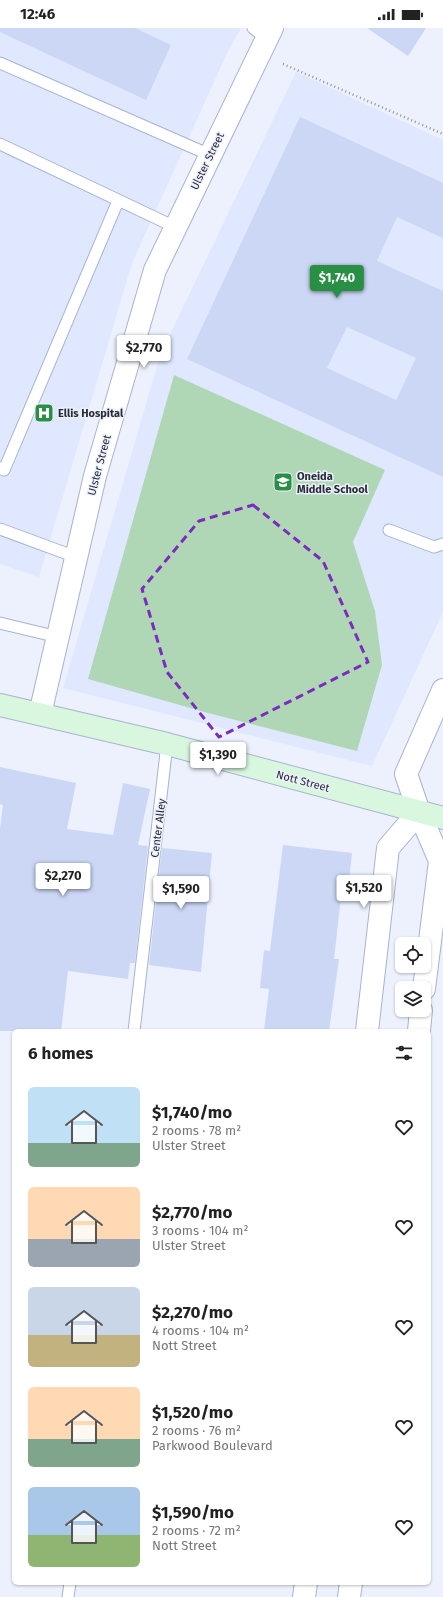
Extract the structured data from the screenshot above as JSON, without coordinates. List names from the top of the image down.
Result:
{
  "streets": {
    "main road": ["Nott Street"],
    "street": ["Ulster Street"],
    "lane": ["Center Alley"]
  },
  "crossings": [
    ["Ulster Street", "Nott Street"],
    ["Nott Street", "Center Alley"]
  ],
  "places": {
    "hospital": ["Ellis Hospital"],
    "school or university": ["Oneida Middle School"]
  },
  "page": {
    "status": "12:46",
    "price": [
      "$1,740",
      "$2,770",
      "$1,390",
      "$2,270",
      "$1,520",
      "$1,590"
    ],
    "heading": "6 homes",
    "list": [
      {
        "name": "$1,740/mo",
        "note": "2 rooms · 78 m² · Ulster Street"
      },
      {
        "name": "$2,770/mo",
        "note": "3 rooms · 104 m² · Ulster Street"
      },
      {
        "name": "$2,270/mo",
        "note": "4 rooms · 104 m² · Nott Street"
      },
      {
        "name": "$1,520/mo",
        "note": "2 rooms · 76 m² · Parkwood Boulevard"
      },
      {
        "name": "$1,590/mo",
        "note": "2 rooms · 72 m² · Nott Street"
      }
    ]
  }
}
